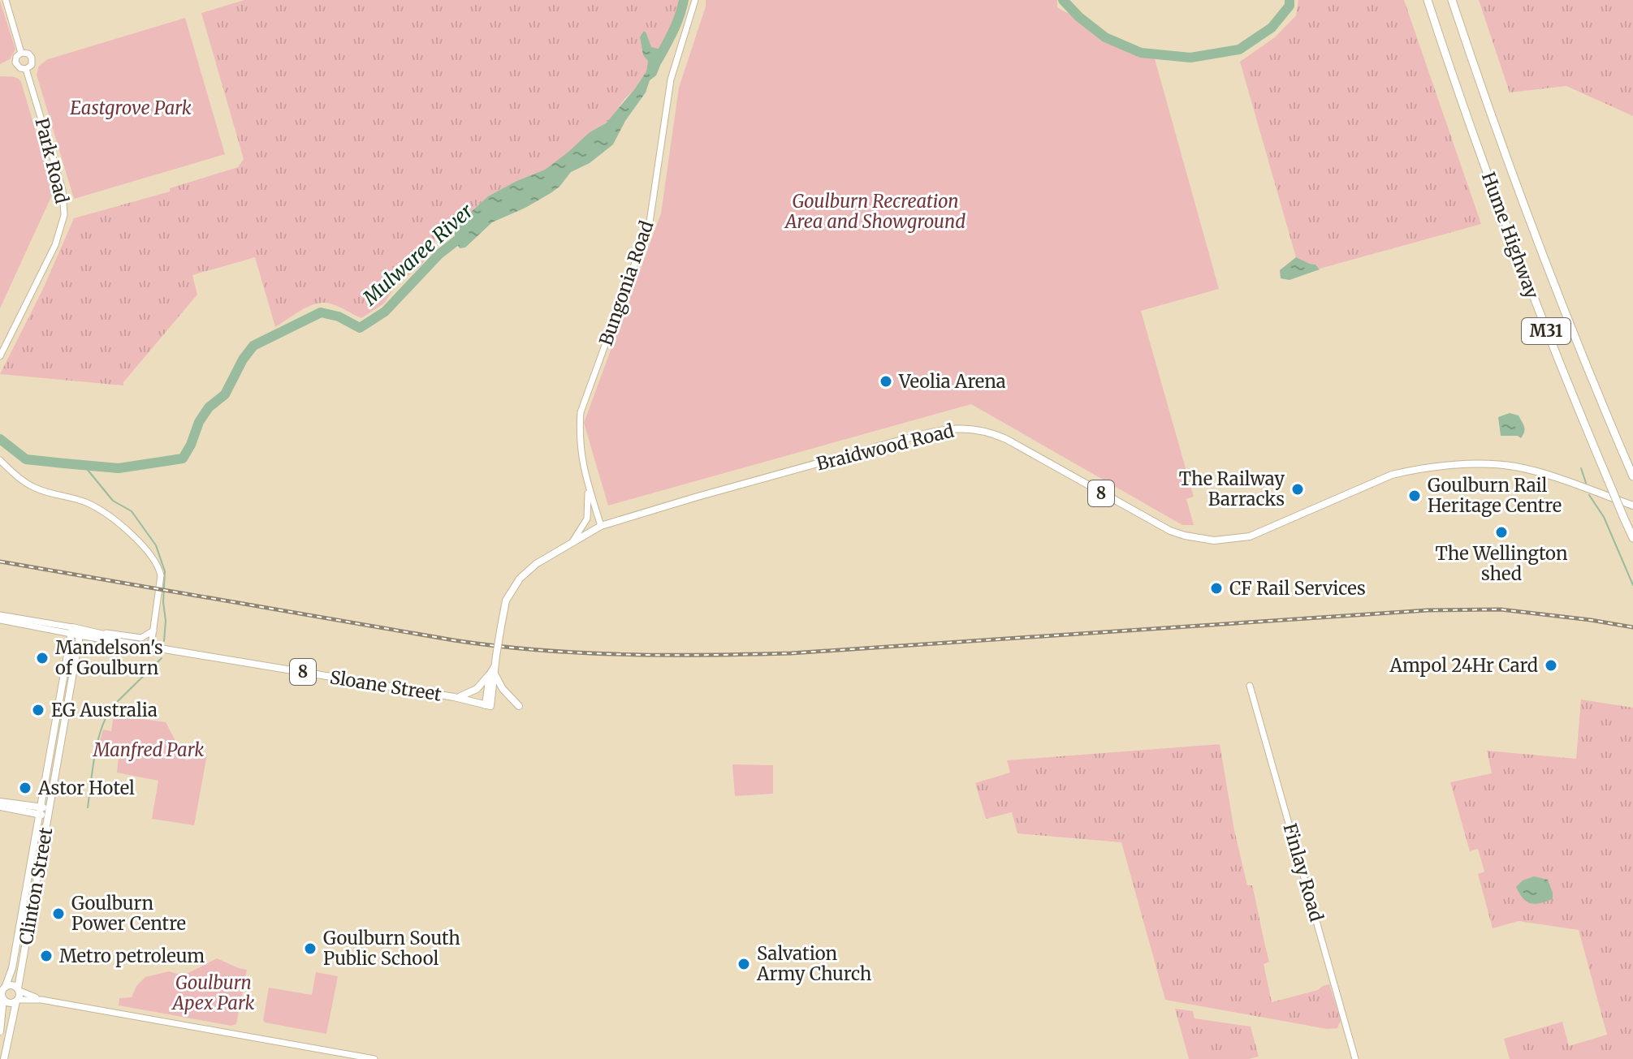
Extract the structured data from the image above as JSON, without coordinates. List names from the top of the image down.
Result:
{
  "streets": {
    "highway": ["Hume Highway", "M31"],
    "main road": [
      "Braidwood Road",
      "8",
      "Sloane Street",
      "Clinton Street"
    ],
    "street": ["Park Road", "Bungonia Road", "Finlay Road"]
  },
  "crossings": [
    ["Bungonia Road", "Braidwood Road"],
    ["Braidwood Road", "Sloane Street"],
    ["Sloane Street", "Clinton Street"]
  ],
  "water": ["Mulwaree River"],
  "parks": [
    "Eastgrove Park",
    "Goulburn Recreation Area and Showground",
    "Manfred Park",
    "Goulburn Apex Park"
  ],
  "places": [
    "Veolia Arena",
    "The Railway Barracks",
    "Goulburn Rail Heritage Centre",
    "The Wellington shed",
    "CF Rail Services",
    "Mandelson's of Goulburn",
    "Ampol 24Hr Card",
    "EG Australia",
    "Astor Hotel",
    "Goulburn Power Centre",
    "Goulburn South Public School",
    "Metro petroleum",
    "Salvation Army Church"
  ]
}
